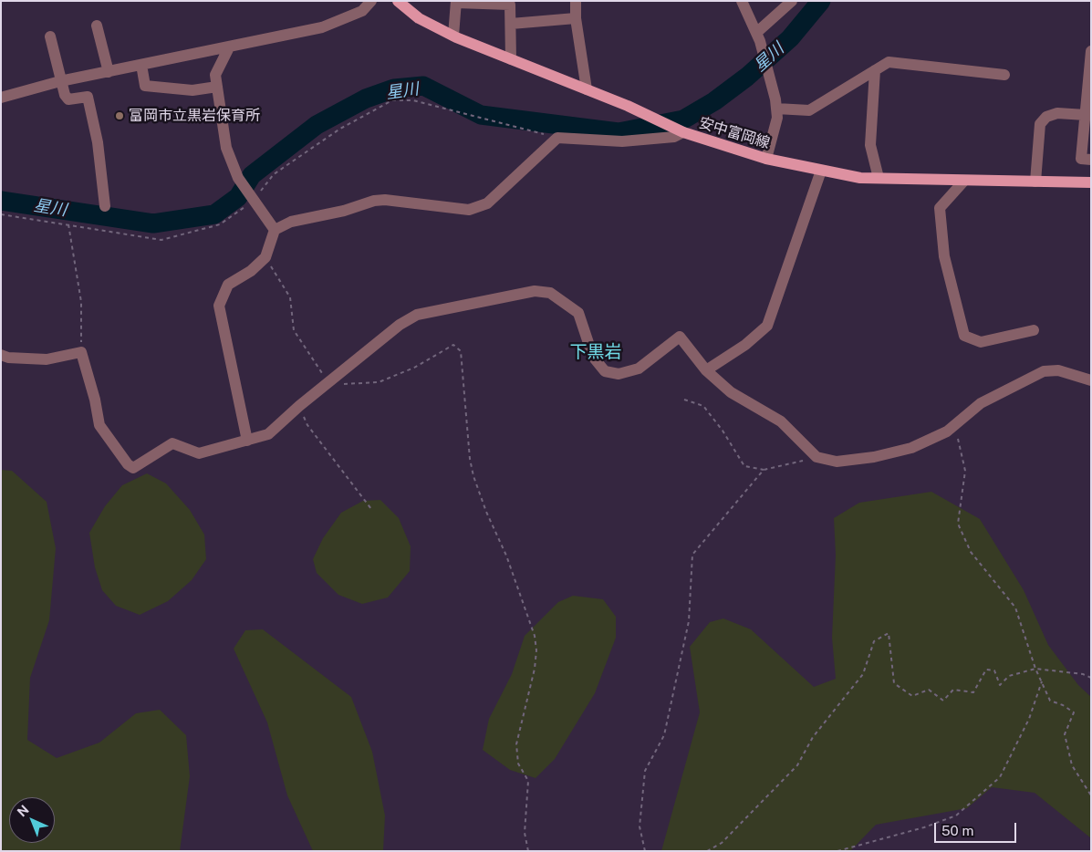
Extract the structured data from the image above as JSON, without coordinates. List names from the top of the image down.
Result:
{
  "streets": {
    "main road": ["安中富岡線"]
  },
  "districts": ["下黒岩"],
  "water": ["星川"],
  "places": ["富岡市立黒岩保育所"],
  "scale_bar": "50 m",
  "north": "top left"
}
